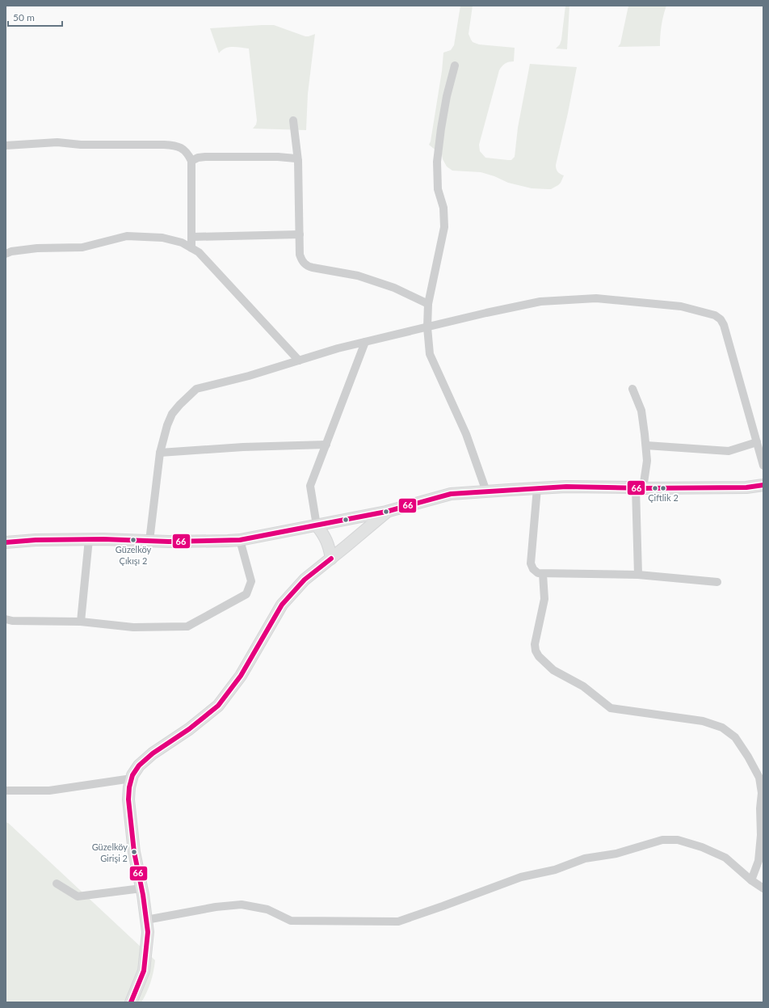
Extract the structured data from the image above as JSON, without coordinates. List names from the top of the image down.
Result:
{
  "places": ["Çiftlik 2", "Güzelköy Çıkışı 2", "Güzelköy Girişi 2"],
  "lines": ["transit line 66"],
  "scale_bar": "50 m"
}
